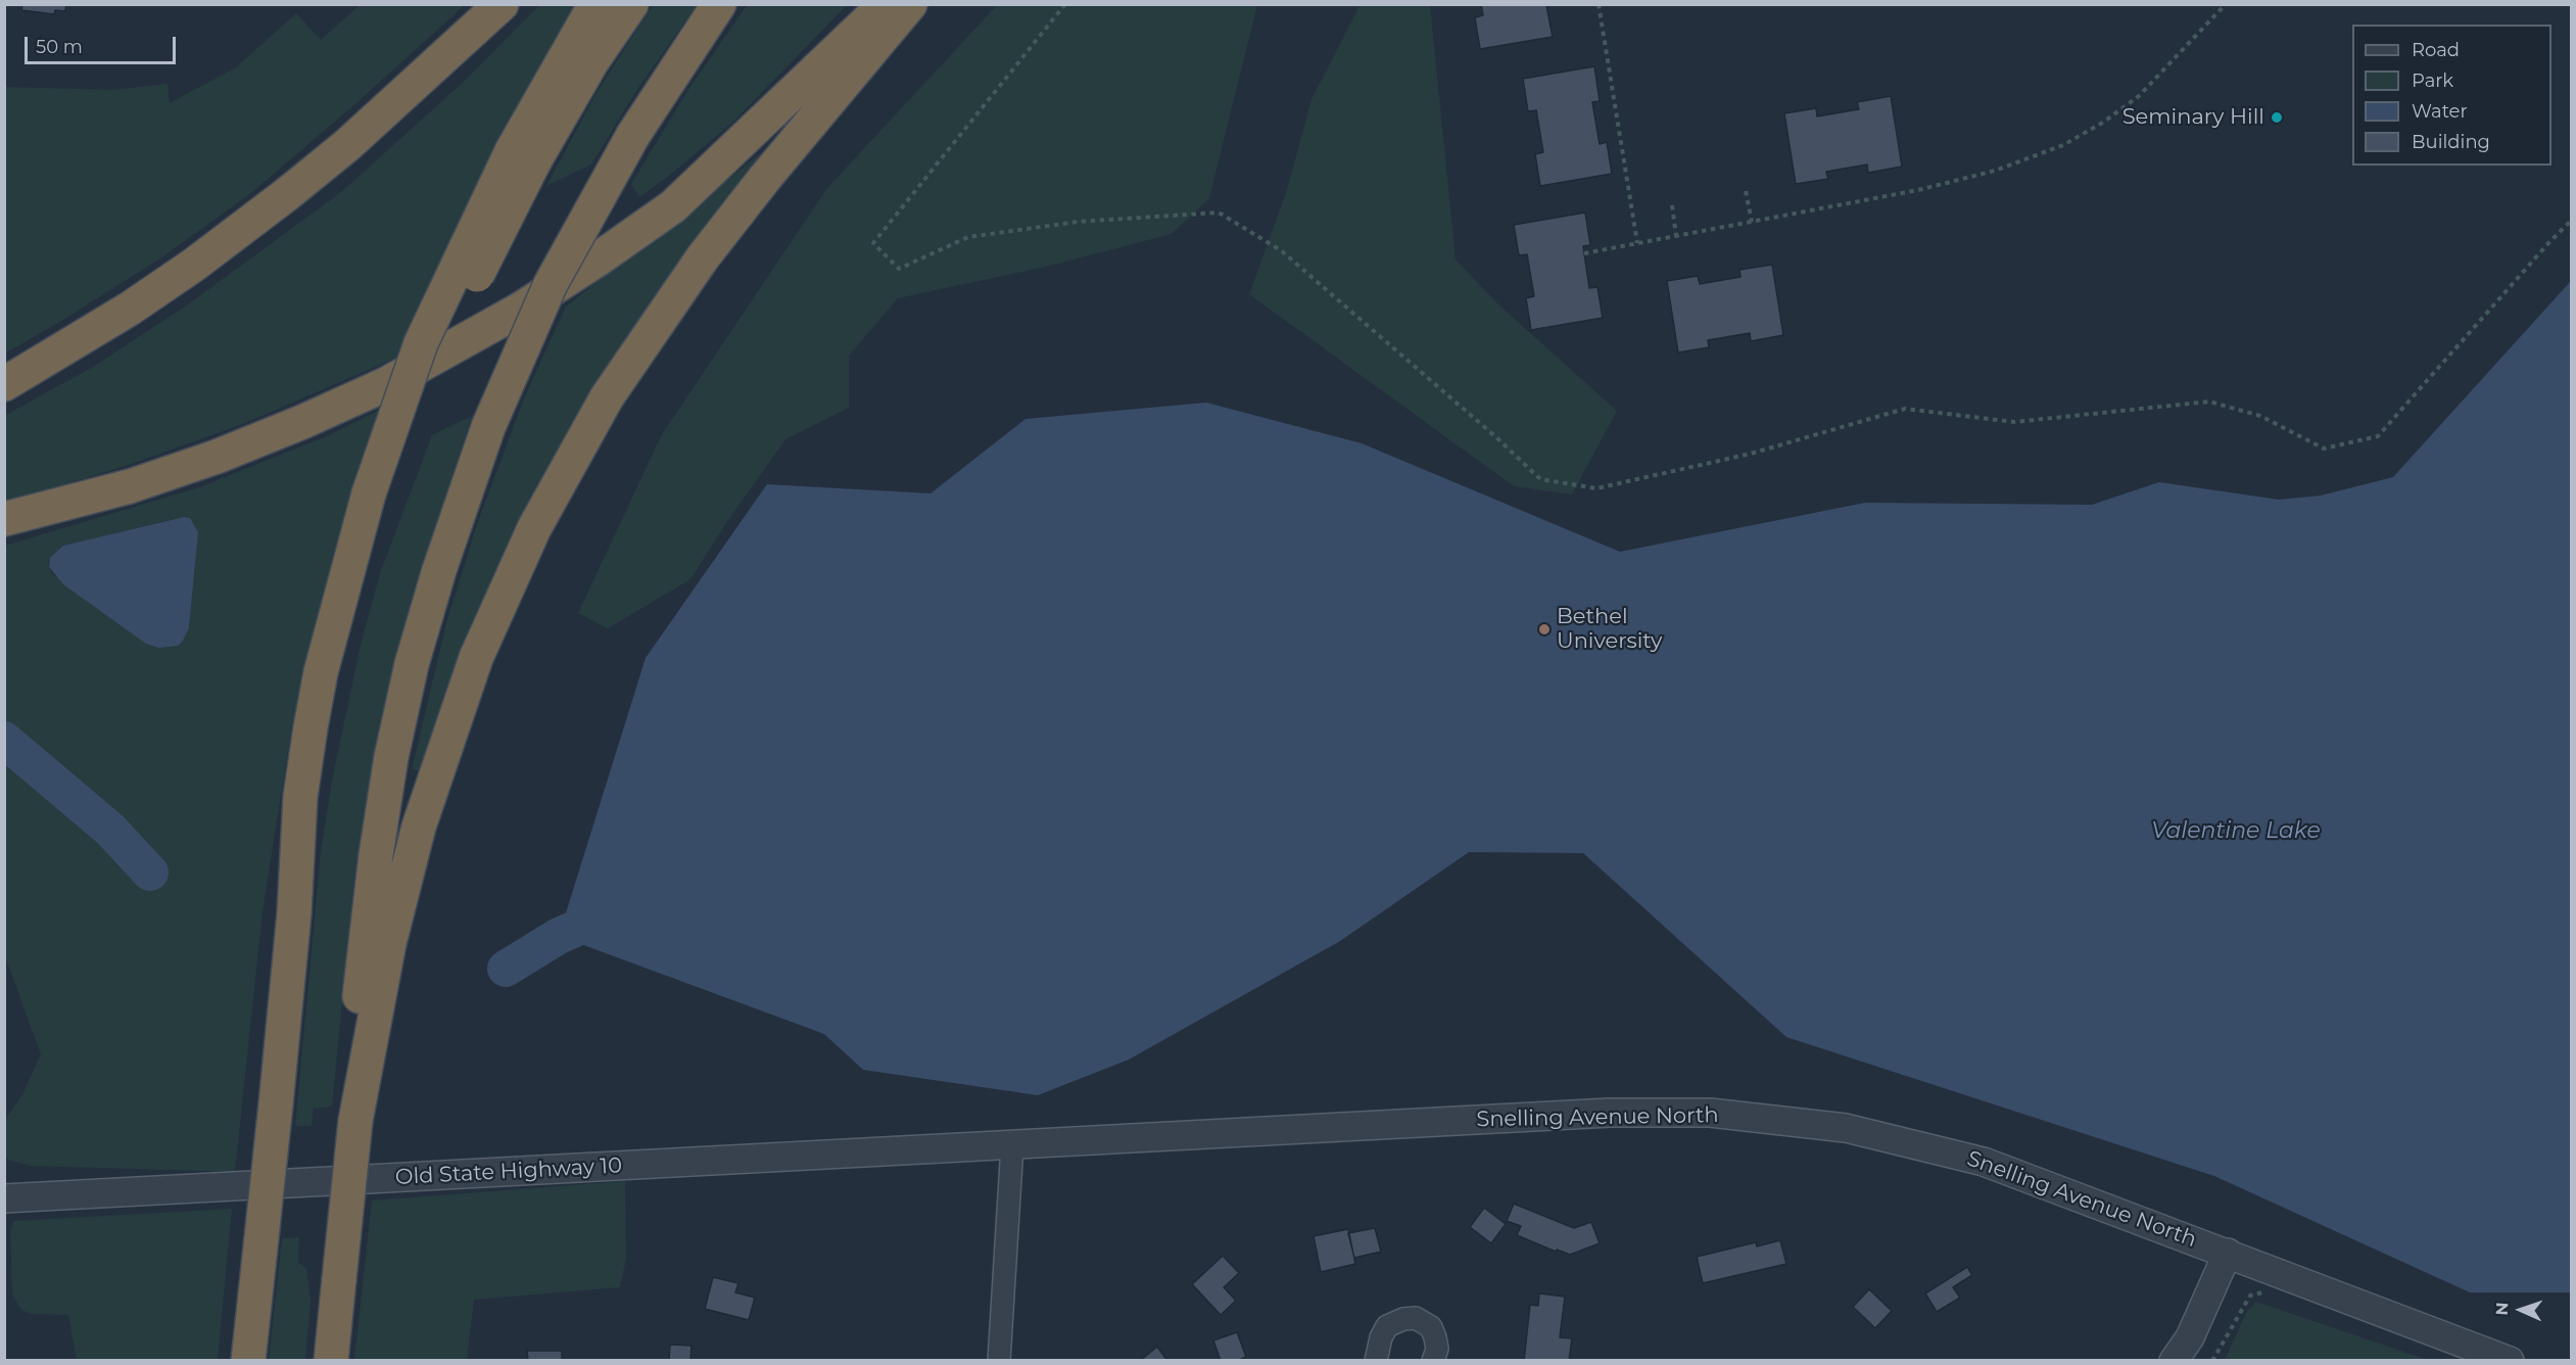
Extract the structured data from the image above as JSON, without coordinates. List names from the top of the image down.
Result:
{
  "streets": {
    "street": ["Snelling Avenue North", "Old State Highway 10"]
  },
  "crossings": [
    ["Snelling Avenue North", "Old State Highway 10"]
  ],
  "water": ["Valentine Lake"],
  "places": ["Seminary Hill", "Bethel University"],
  "legend": [
    "Road",
    "Park",
    "Water",
    "Building"
  ],
  "scale_bar": "50 m",
  "north": "left"
}
